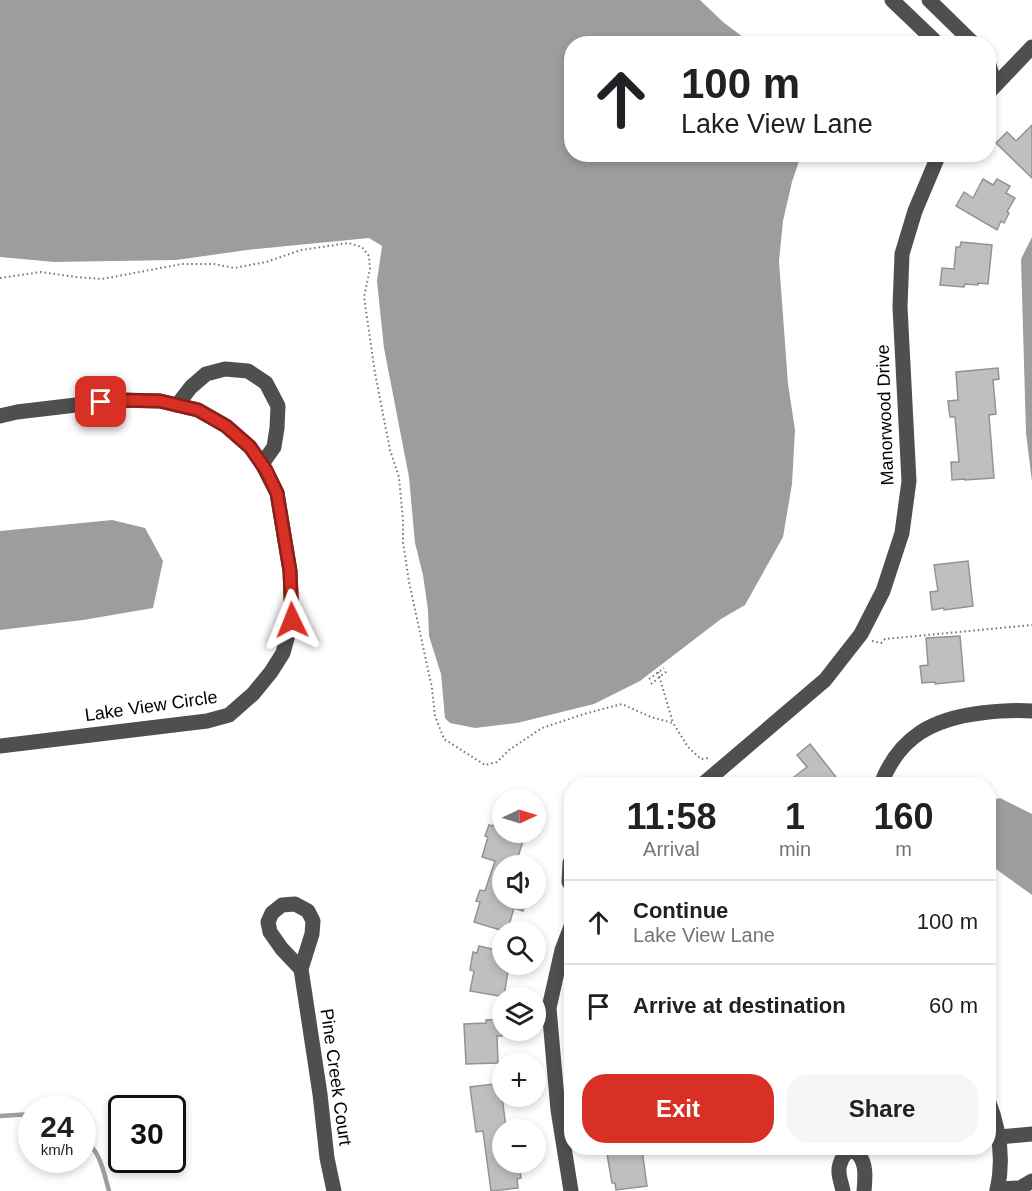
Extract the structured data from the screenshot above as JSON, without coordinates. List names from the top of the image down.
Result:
{
  "streets": {
    "street": ["Manorwood Drive", "Lake View Circle", "Pine Creek Court"]
  },
  "north": "right",
  "page": {
    "turn": ["100 m", "Lake View Lane"],
    "eta": [
      "11:58",
      "Arrival",
      "1",
      "min",
      "160",
      "m"
    ],
    "map_buttons": ["+", "−"],
    "list": [
      {
        "name": "Continue",
        "note": "Lake View Lane",
        "value": "100 m"
      },
      {
        "name": "Arrive at destination",
        "value": "60 m"
      }
    ],
    "buttons": ["Exit", "Share"],
    "speed": "24 km/h",
    "limit": "30"
  }
}
